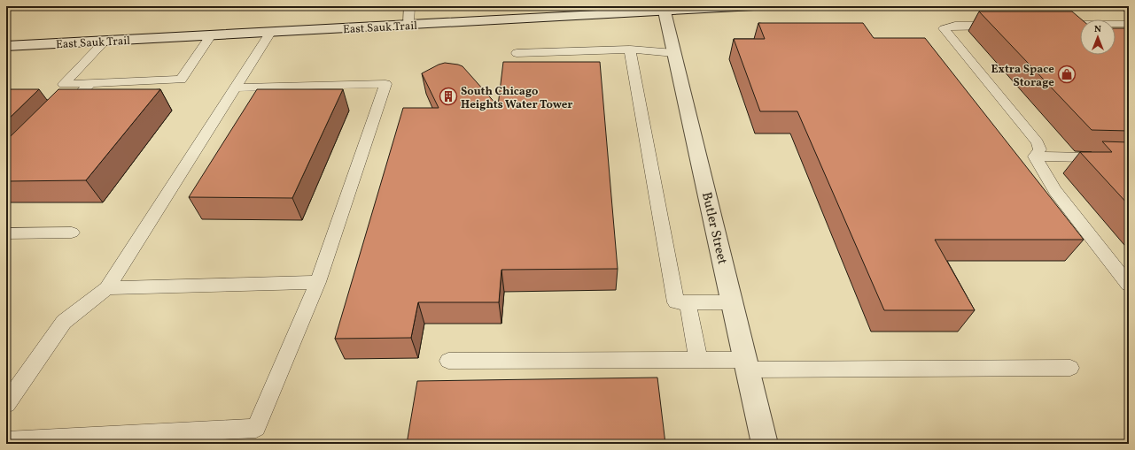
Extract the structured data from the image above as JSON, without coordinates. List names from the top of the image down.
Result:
{
  "streets": {
    "main road": ["East Sauk Trail", "Butler Street"]
  },
  "crossings": [
    ["East Sauk Trail", "Butler Street"]
  ],
  "places": {
    "shop": ["Extra Space Storage"],
    "building": ["South Chicago Heights Water Tower"]
  },
  "north": "top"
}
